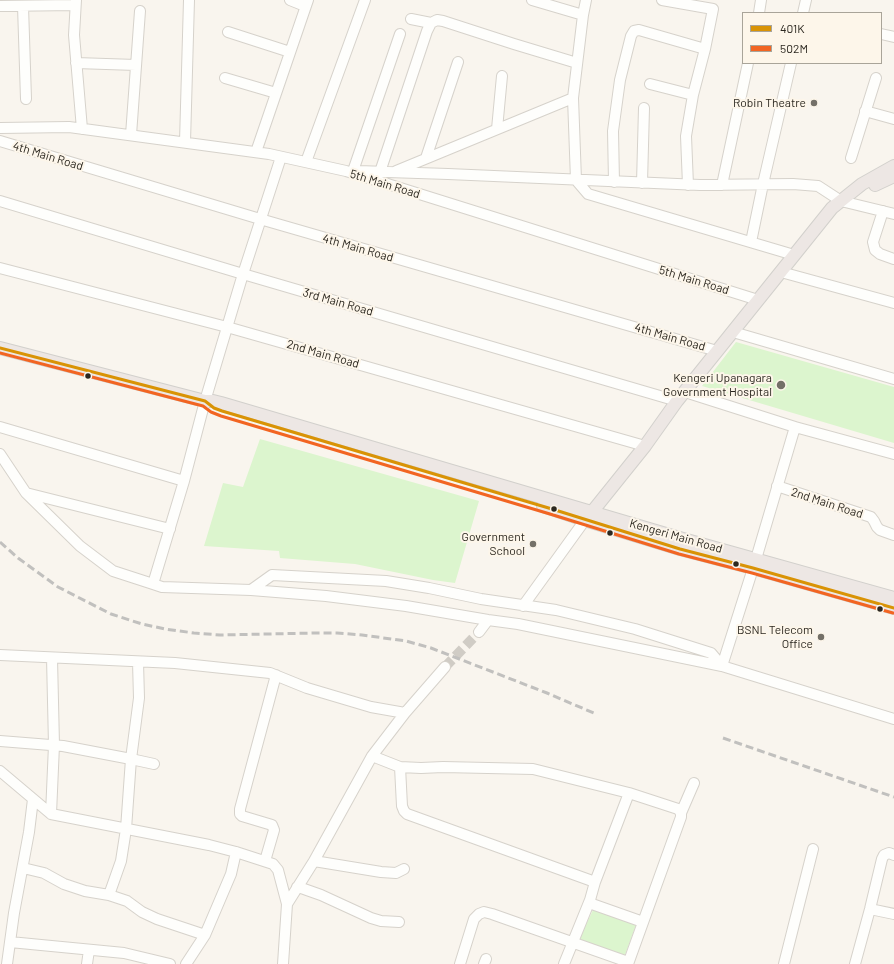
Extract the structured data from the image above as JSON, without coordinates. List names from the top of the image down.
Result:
{
  "streets": {
    "main road": ["Kengeri Main Road"],
    "street": [
      "4th Main Road",
      "5th Main Road",
      "3rd Main Road",
      "2nd Main Road"
    ]
  },
  "places": [
    "Robin Theatre",
    "Kengeri Upanagara Government Hospital",
    "Government School",
    "BSNL Telecom Office"
  ],
  "lines": ["transit line 401K", "transit line 502M"],
  "legend": ["401K", "502M"]
}
